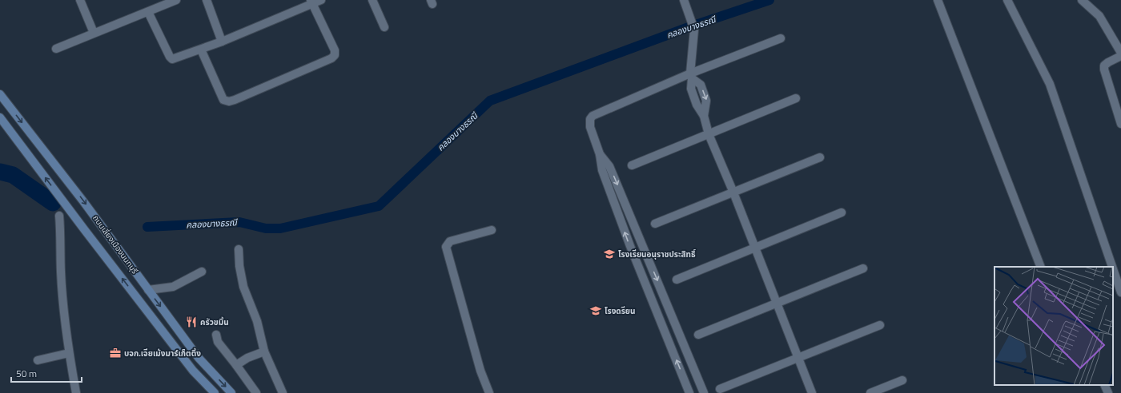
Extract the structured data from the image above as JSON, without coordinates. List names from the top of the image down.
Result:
{
  "streets": {
    "main road": ["ถนนเลี่ยงเมืองนนทบุรี"]
  },
  "water": ["คลองบางธรณี"],
  "places": {
    "school or university": ["โรงเรียนอนุราชประสิทธิ์", "โรงดรียน"],
    "restaurant": ["ครัวขมิ้น"],
    "office": ["บจก.เจียเม้งมาร์เก็ตติ้ง"]
  },
  "scale_bar": "50 m"
}
